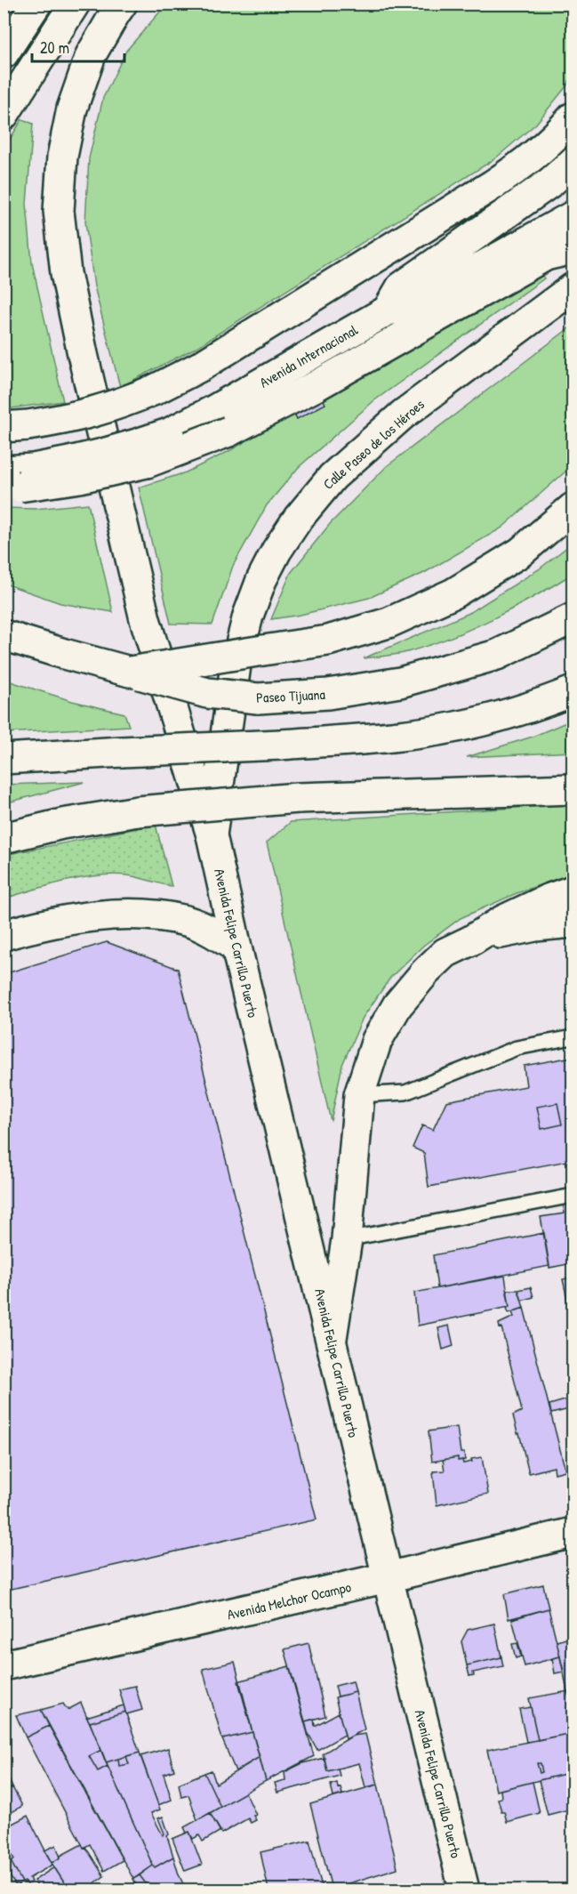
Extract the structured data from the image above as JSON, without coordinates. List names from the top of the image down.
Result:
{
  "streets": {
    "main road": [
      "Avenida Internacional",
      "Calle Paseo de los Héroes",
      "Paseo Tijuana",
      "Avenida Felipe Carrillo Puerto",
      "Avenida Melchor Ocampo"
    ]
  },
  "crossings": [
    ["Calle Paseo de los Héroes", "Avenida Felipe Carrillo Puerto"],
    ["Avenida Felipe Carrillo Puerto", "Avenida Melchor Ocampo"]
  ],
  "scale_bar": "20 m"
}
